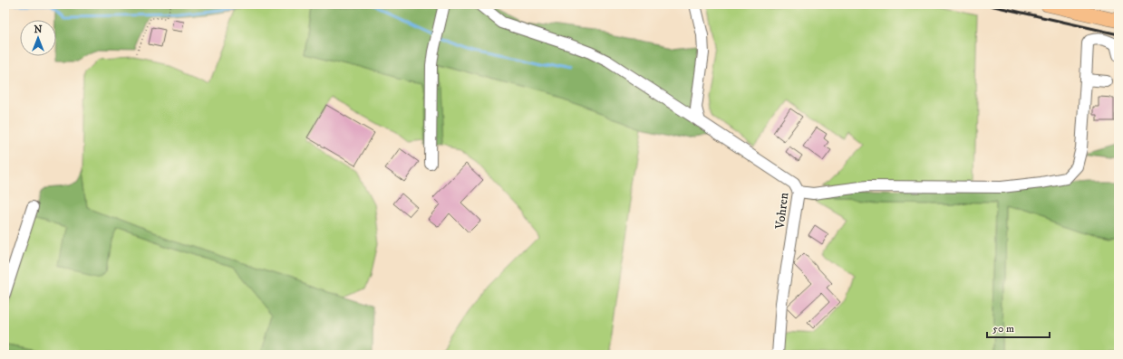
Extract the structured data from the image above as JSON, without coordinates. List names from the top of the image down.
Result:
{
  "streets": {
    "street": ["Vohren"]
  },
  "scale_bar": "50 m",
  "north": "top"
}
